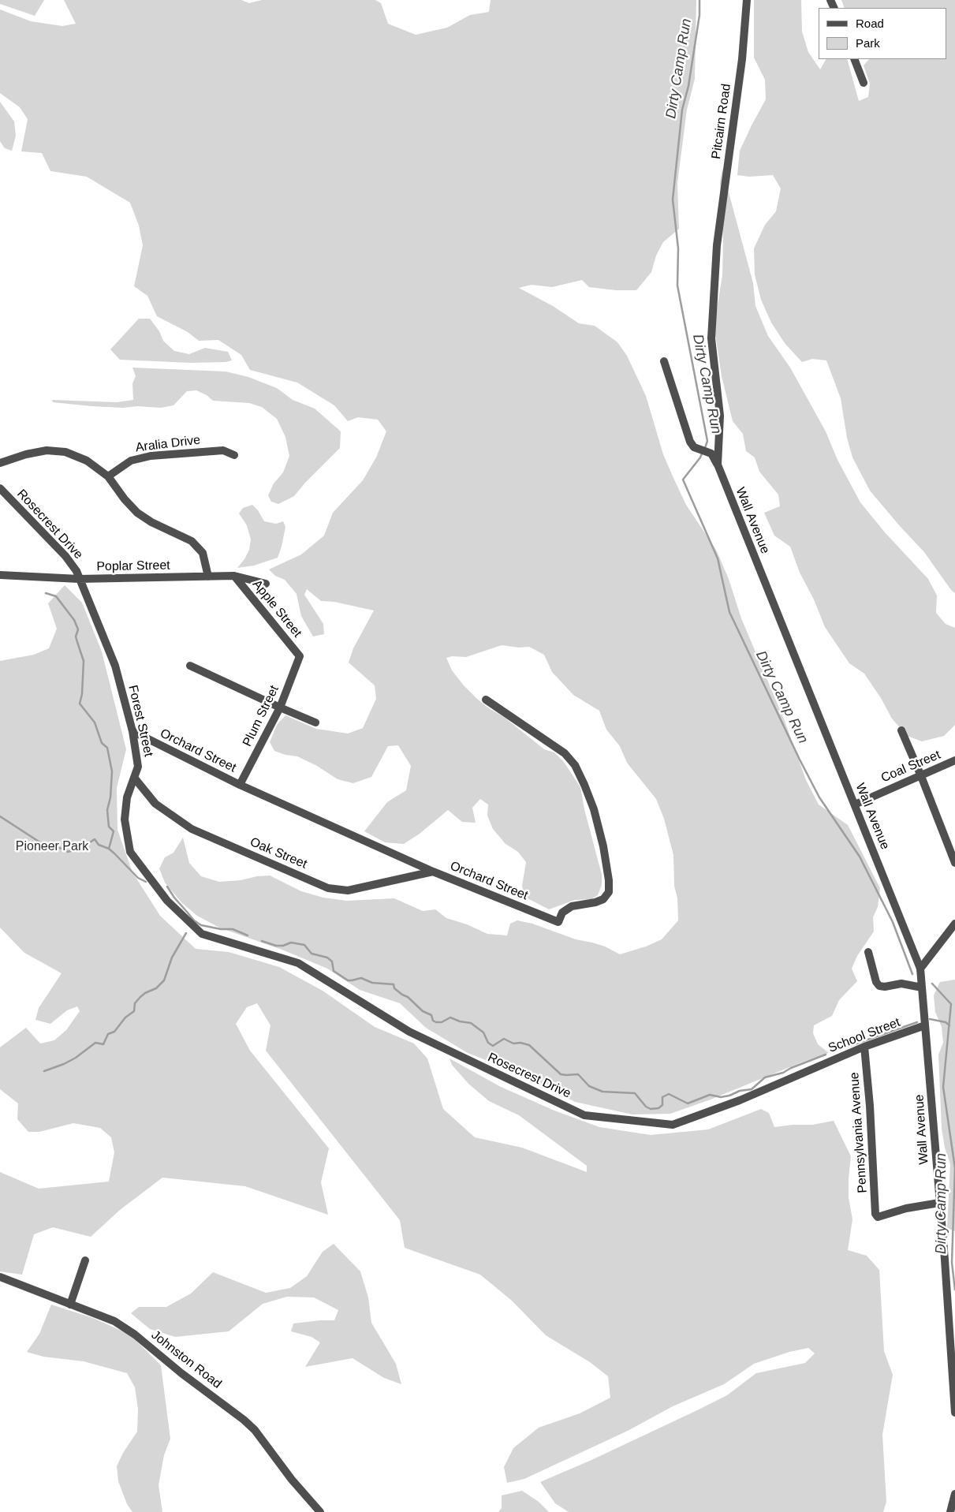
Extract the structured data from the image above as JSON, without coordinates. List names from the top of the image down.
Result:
{
  "streets": {
    "street": [
      "Pitcairn Road",
      "Aralia Drive",
      "Wall Avenue",
      "Rosecrest Drive",
      "Poplar Street",
      "Apple Street",
      "Plum Street",
      "Forest Street",
      "Orchard Street",
      "Coal Street",
      "Oak Street",
      "School Street",
      "Pennsylvania Avenue",
      "Johnston Road"
    ]
  },
  "crossings": [
    ["Pitcairn Road", "Wall Avenue"],
    ["Wall Avenue", "Coal Street"],
    ["Wall Avenue", "School Street"],
    ["Wall Avenue", "Pennsylvania Avenue"],
    ["Rosecrest Drive", "Poplar Street"],
    ["Rosecrest Drive", "Forest Street"],
    ["Rosecrest Drive", "School Street"],
    ["Poplar Street", "Apple Street"],
    ["Poplar Street", "Forest Street"],
    ["Apple Street", "Plum Street"],
    ["Plum Street", "Orchard Street"],
    ["Forest Street", "Orchard Street"],
    ["Forest Street", "Oak Street"],
    ["Orchard Street", "Oak Street"],
    ["School Street", "Pennsylvania Avenue"]
  ],
  "water": ["Dirty Camp Run"],
  "parks": ["Pioneer Park"],
  "legend": ["Road", "Park"]
}
